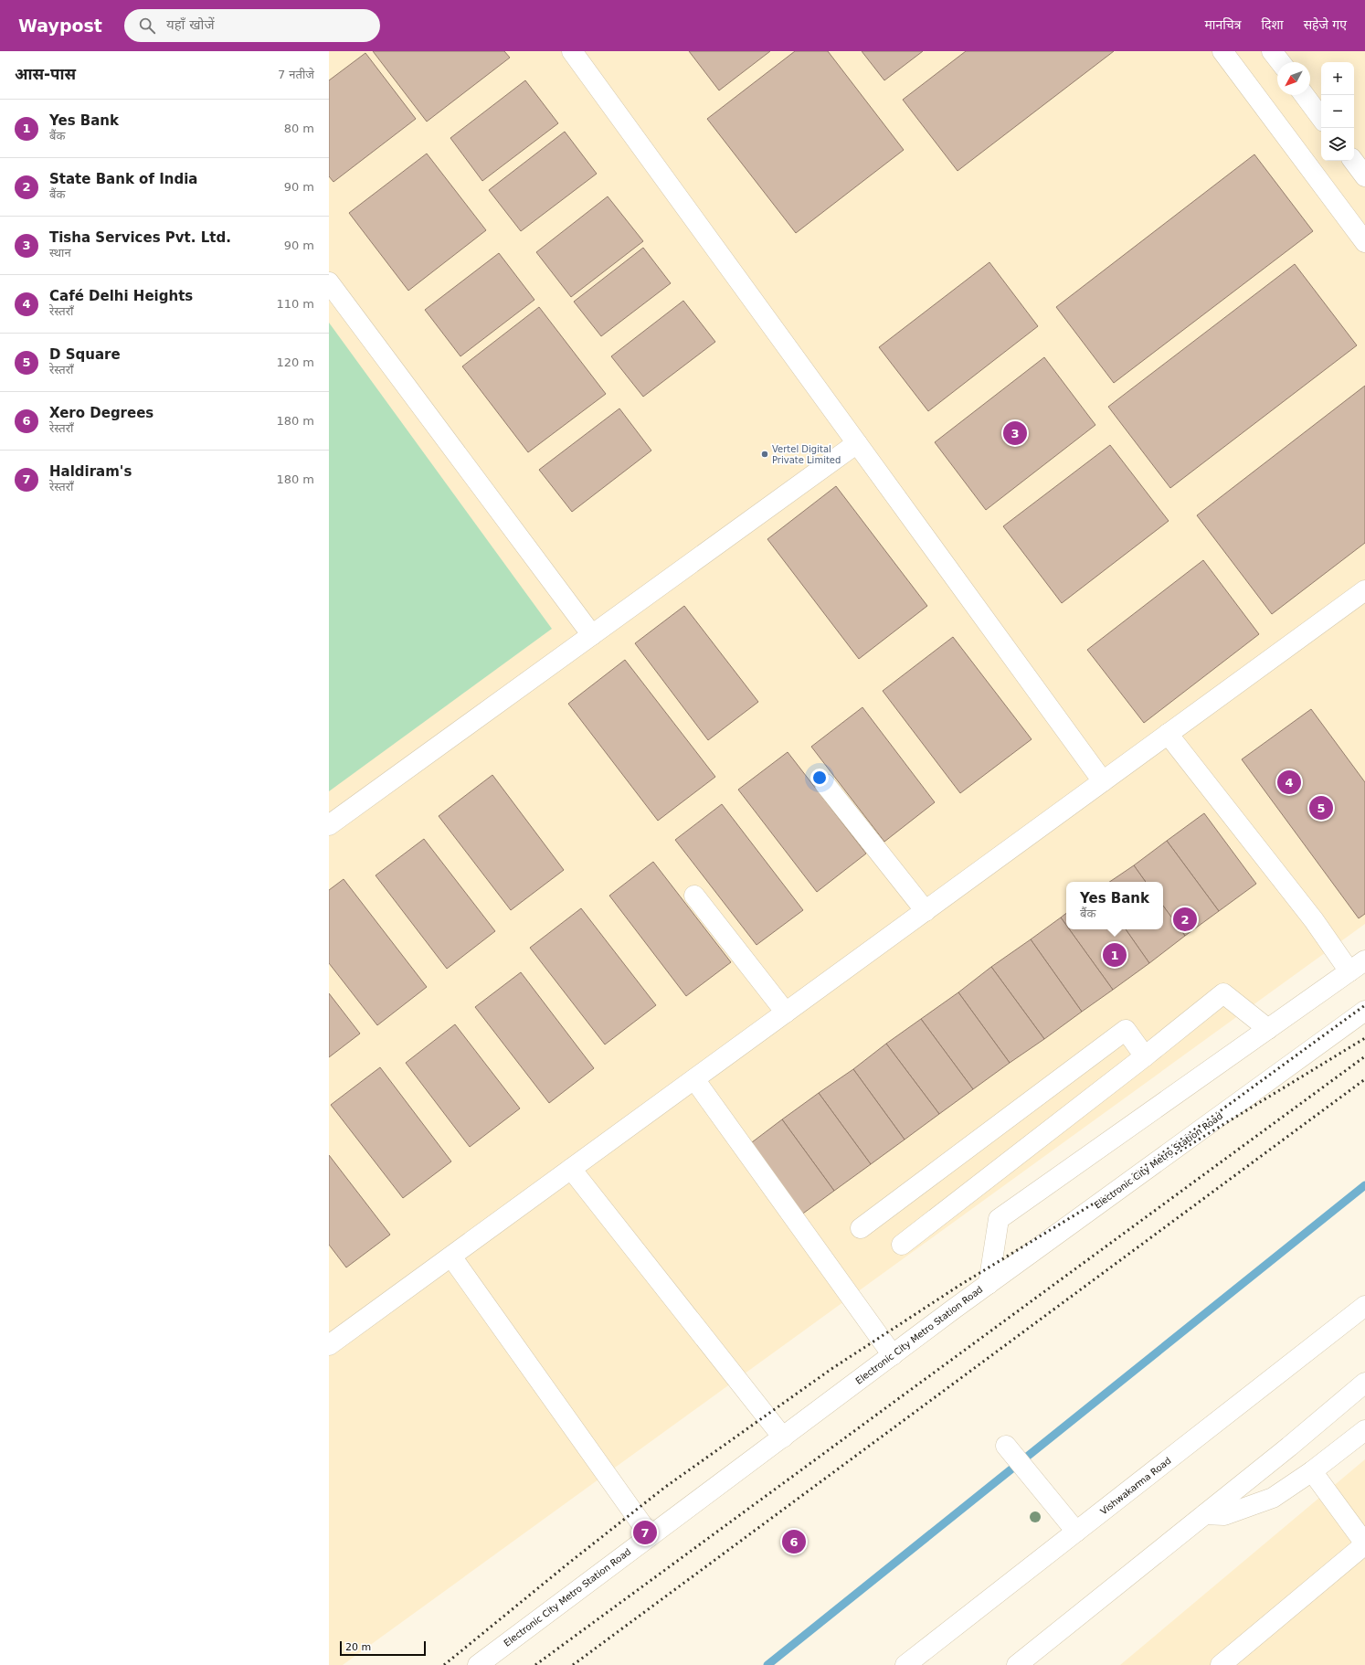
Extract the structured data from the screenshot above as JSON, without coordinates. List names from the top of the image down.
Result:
{
  "streets": {
    "street": ["Electronic City Metro Station Road", "Vishwakarma Road"]
  },
  "places": ["Vertel Digital Private Limited"],
  "scale_bar": "20 m",
  "north": "bottom left",
  "page": {
    "header": "Waypost",
    "search": "यहाँ खोजें",
    "nav": ["मानचित्र", "दिशा", "सहेजे गए"],
    "heading": ["आस-पास", "7 नतीजे"],
    "map_buttons": ["+", "−"],
    "list": [
      {
        "mark": "1",
        "name": "Yes Bank",
        "note": "बैंक",
        "value": "80 m"
      },
      {
        "mark": "2",
        "name": "State Bank of India",
        "note": "बैंक",
        "value": "90 m"
      },
      {
        "mark": "3",
        "name": "Tisha Services Pvt. Ltd.",
        "note": "स्थान",
        "value": "90 m"
      },
      {
        "mark": "4",
        "name": "Café Delhi Heights",
        "note": "रेस्तराँ",
        "value": "110 m"
      },
      {
        "mark": "5",
        "name": "D Square",
        "note": "रेस्तराँ",
        "value": "120 m"
      },
      {
        "mark": "6",
        "name": "Xero Degrees",
        "note": "रेस्तराँ",
        "value": "180 m"
      },
      {
        "mark": "7",
        "name": "Haldiram's",
        "note": "रेस्तराँ",
        "value": "180 m"
      }
    ],
    "pins": [
      "3",
      "4",
      "5",
      "2",
      "1",
      "7",
      "6"
    ],
    "popup": ["Yes Bank", "बैंक"],
    "scale": "20 m"
  }
}
